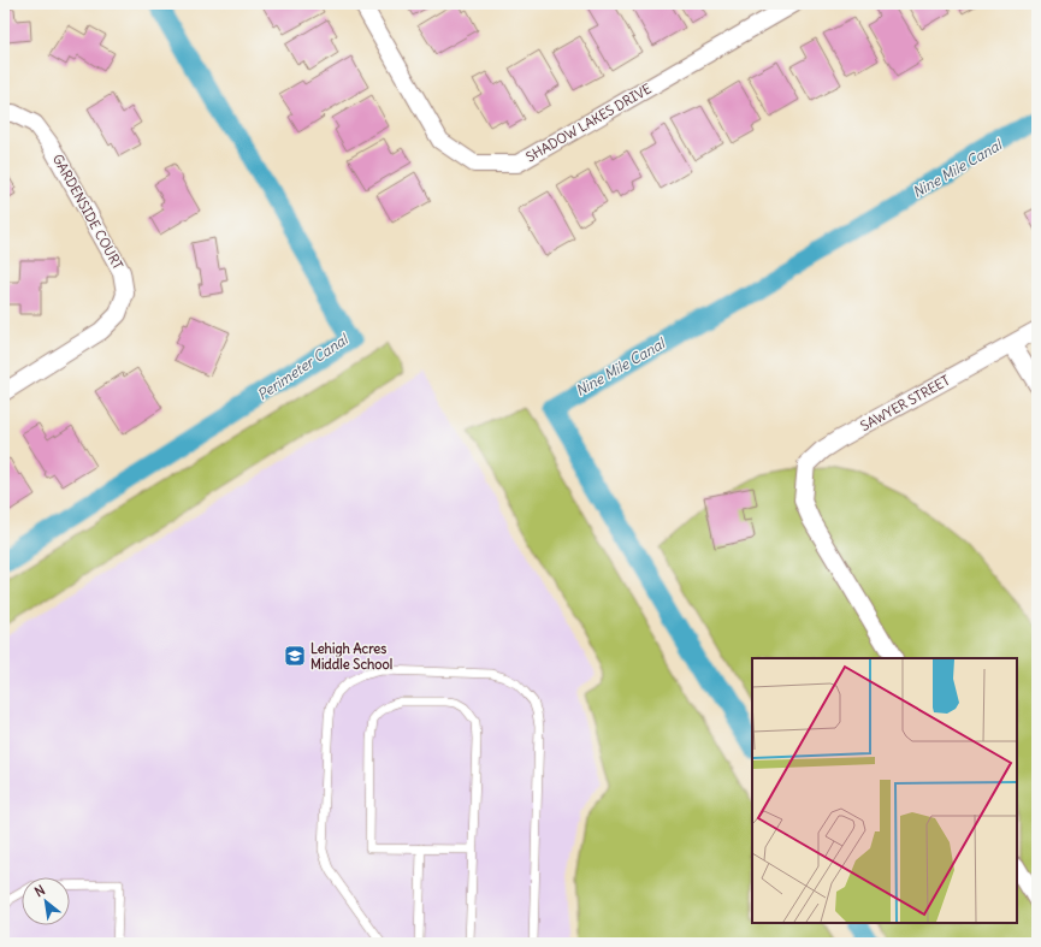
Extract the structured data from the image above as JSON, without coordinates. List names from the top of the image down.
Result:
{
  "streets": {
    "street": ["SHADOW LAKES DRIVE", "GARDENSIDE COURT", "SAWYER STREET"]
  },
  "water": ["Nine Mile Canal", "Perimeter Canal"],
  "places": {
    "school or university": ["Lehigh Acres Middle School"]
  },
  "north": "top left"
}
